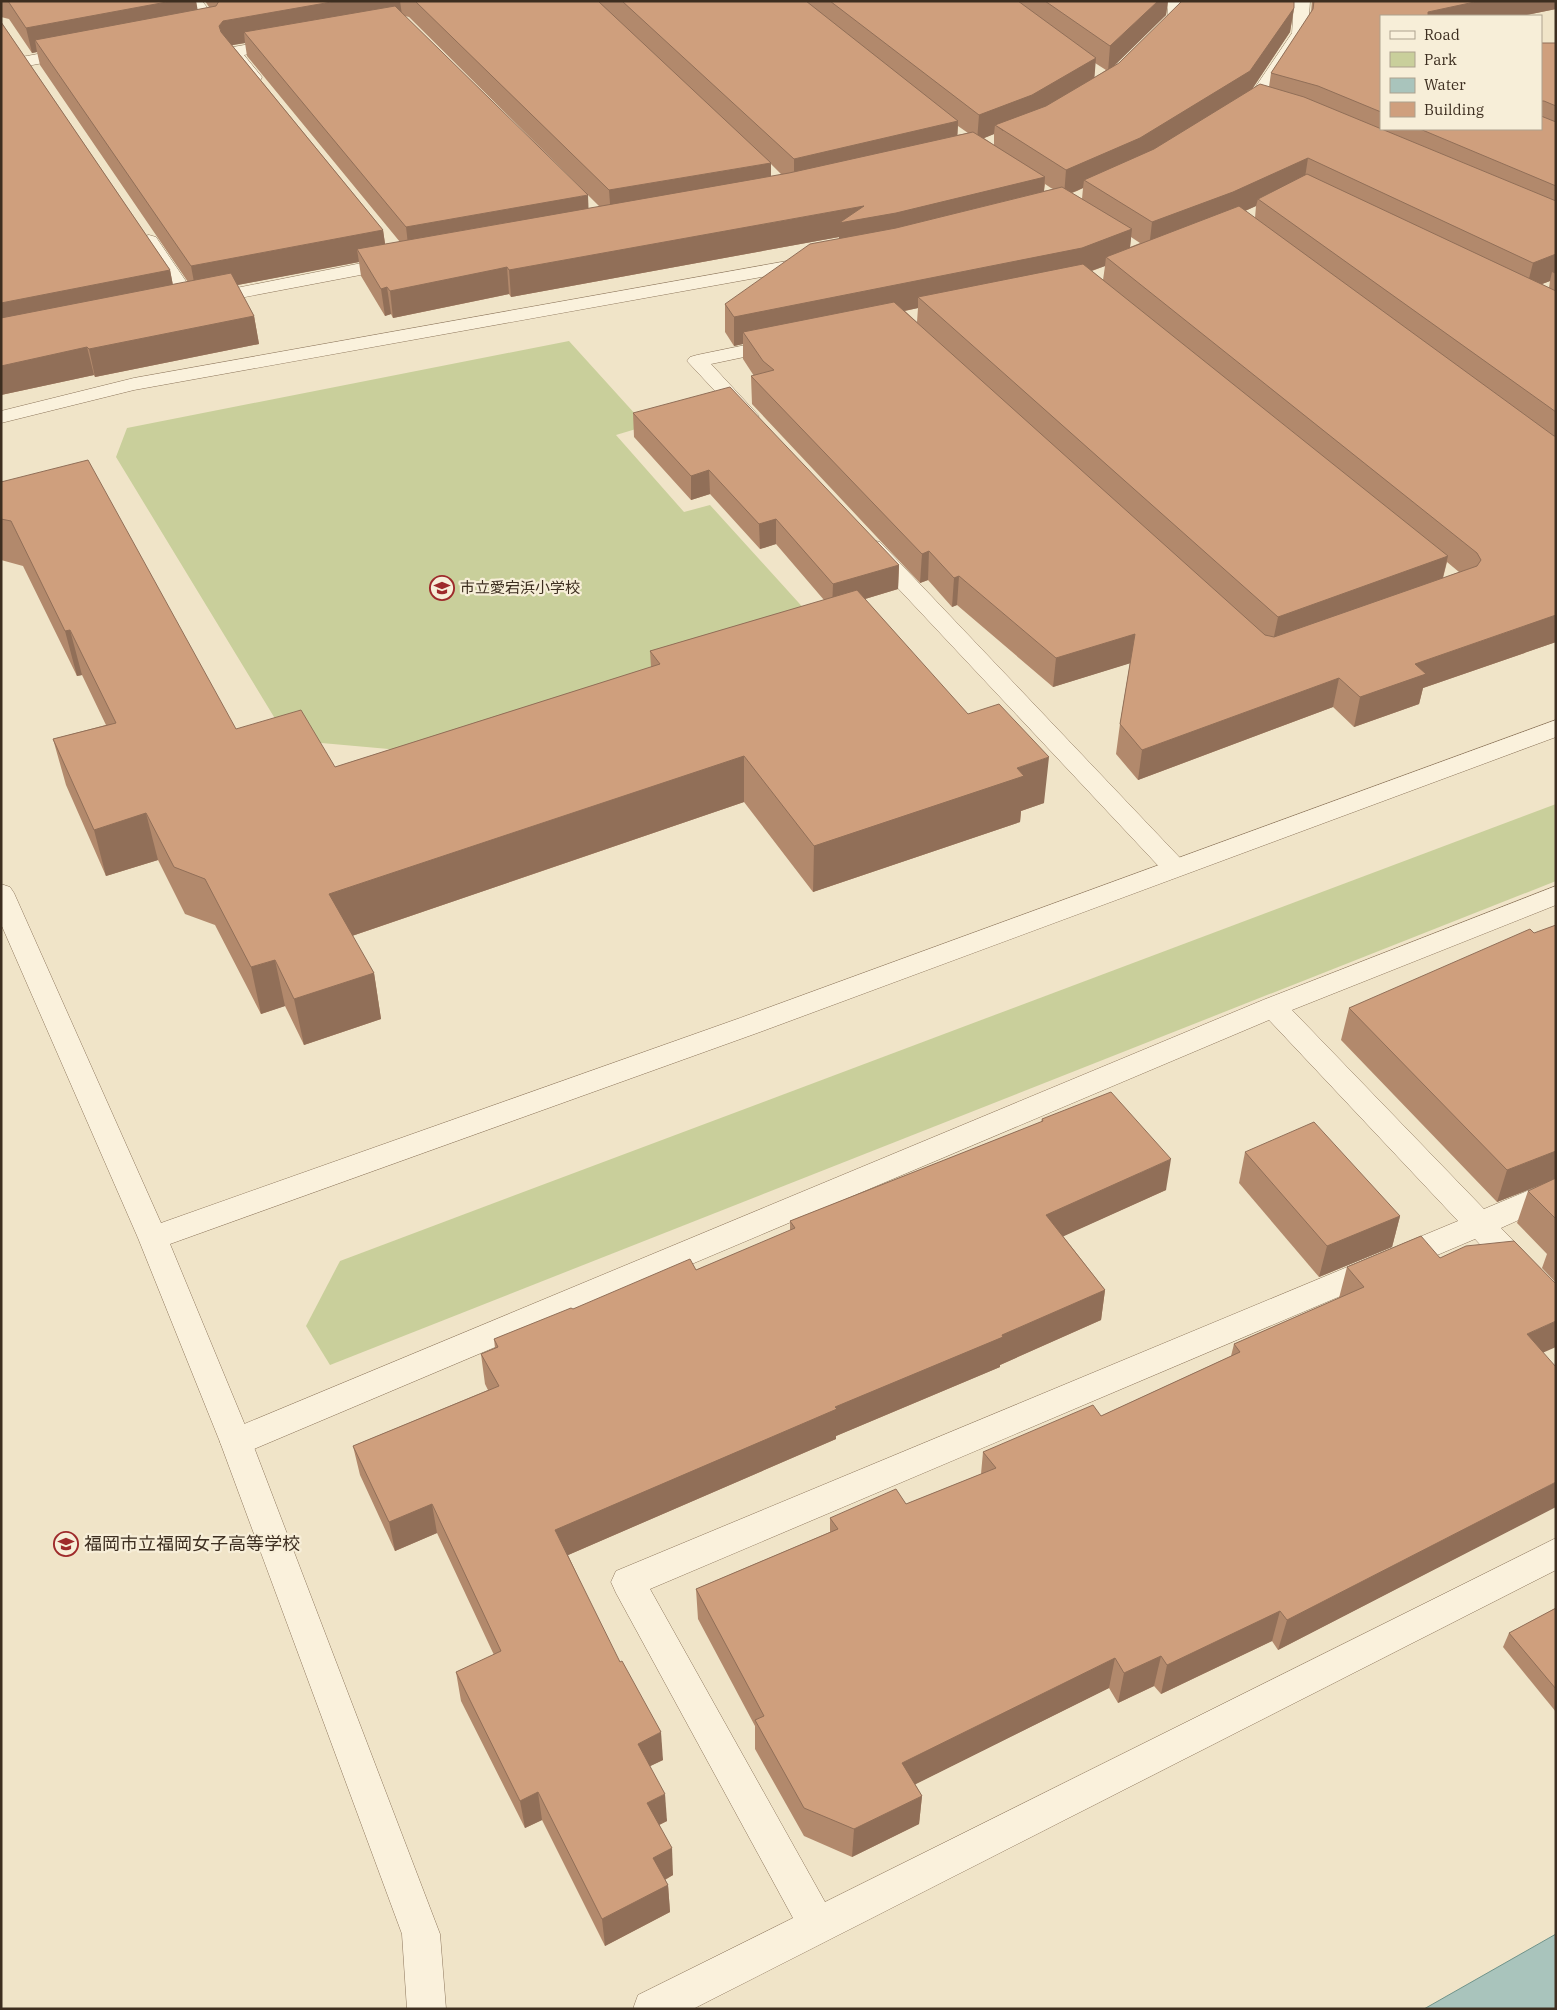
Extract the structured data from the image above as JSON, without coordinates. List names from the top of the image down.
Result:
{
  "places": {
    "school or university": ["市立愛宕浜小学校", "福岡市立福岡女子高等学校"]
  },
  "legend": [
    "Road",
    "Park",
    "Water",
    "Building"
  ]
}
